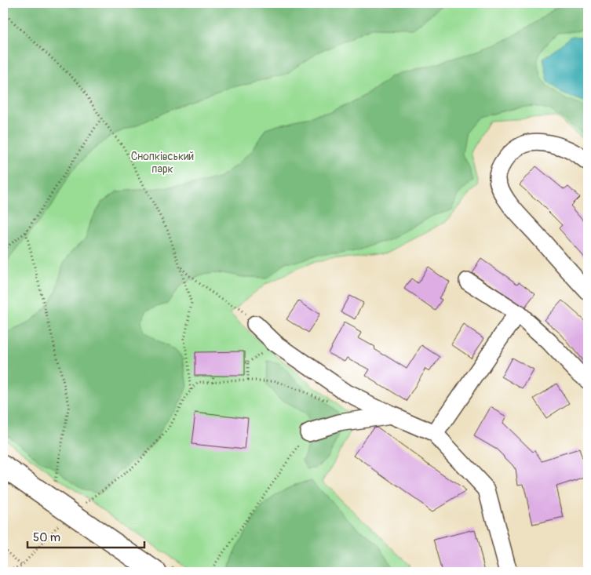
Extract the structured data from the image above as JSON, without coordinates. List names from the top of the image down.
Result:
{
  "parks": ["Снопківський парк"],
  "scale_bar": "50 m"
}
